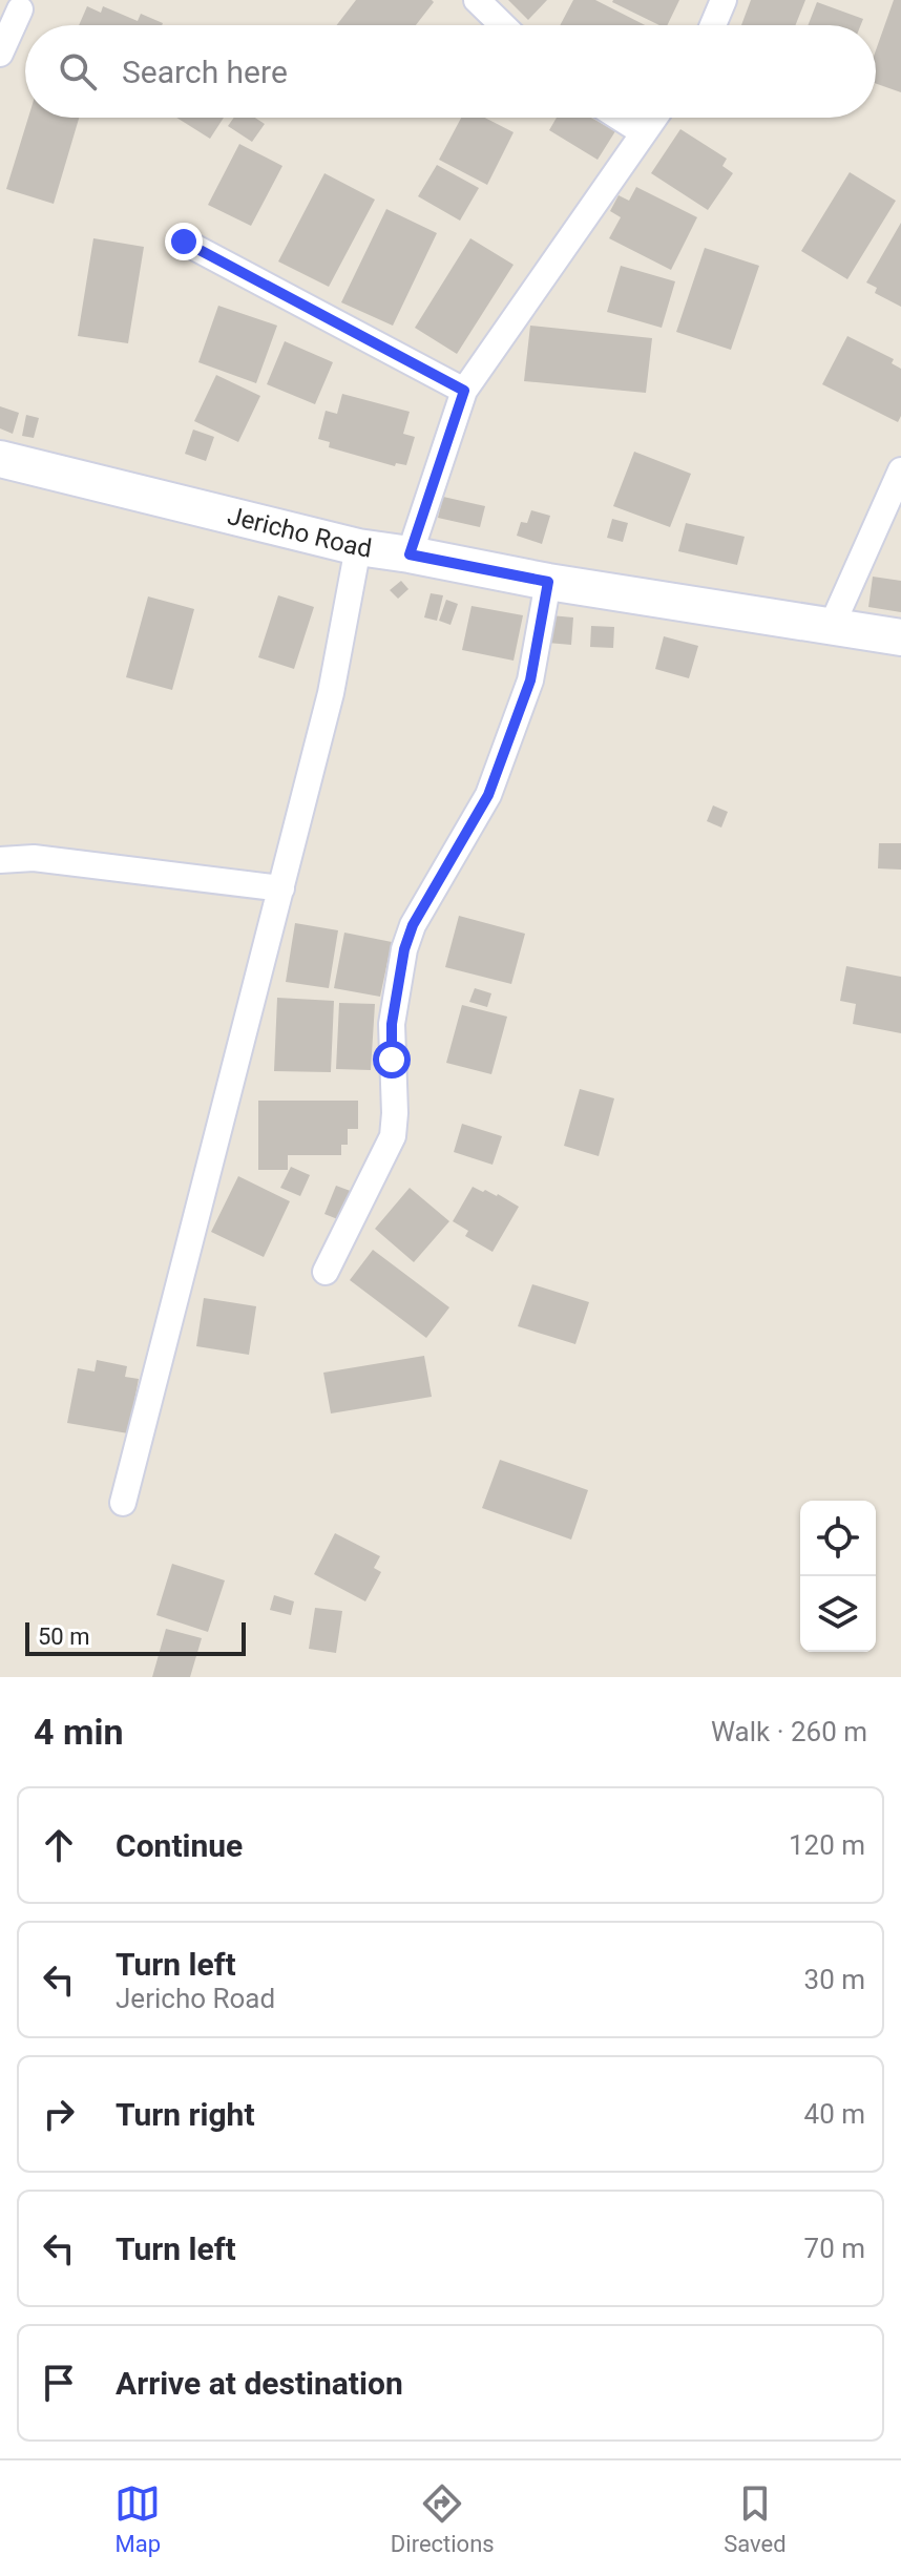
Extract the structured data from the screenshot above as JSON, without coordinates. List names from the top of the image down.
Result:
{
  "streets": {
    "street": ["Jericho Road"]
  },
  "scale_bar": "50 m",
  "page": {
    "search": "Search here",
    "scale": "50 m",
    "heading": ["4 min", "Walk · 260 m"],
    "list": [
      ["Continue", "120 m"],
      ["Turn left", "Jericho Road", "30 m"],
      ["Turn right", "40 m"],
      ["Turn left", "70 m"],
      "Arrive at destination"
    ],
    "nav": ["Map", "Directions", "Saved"]
  }
}
